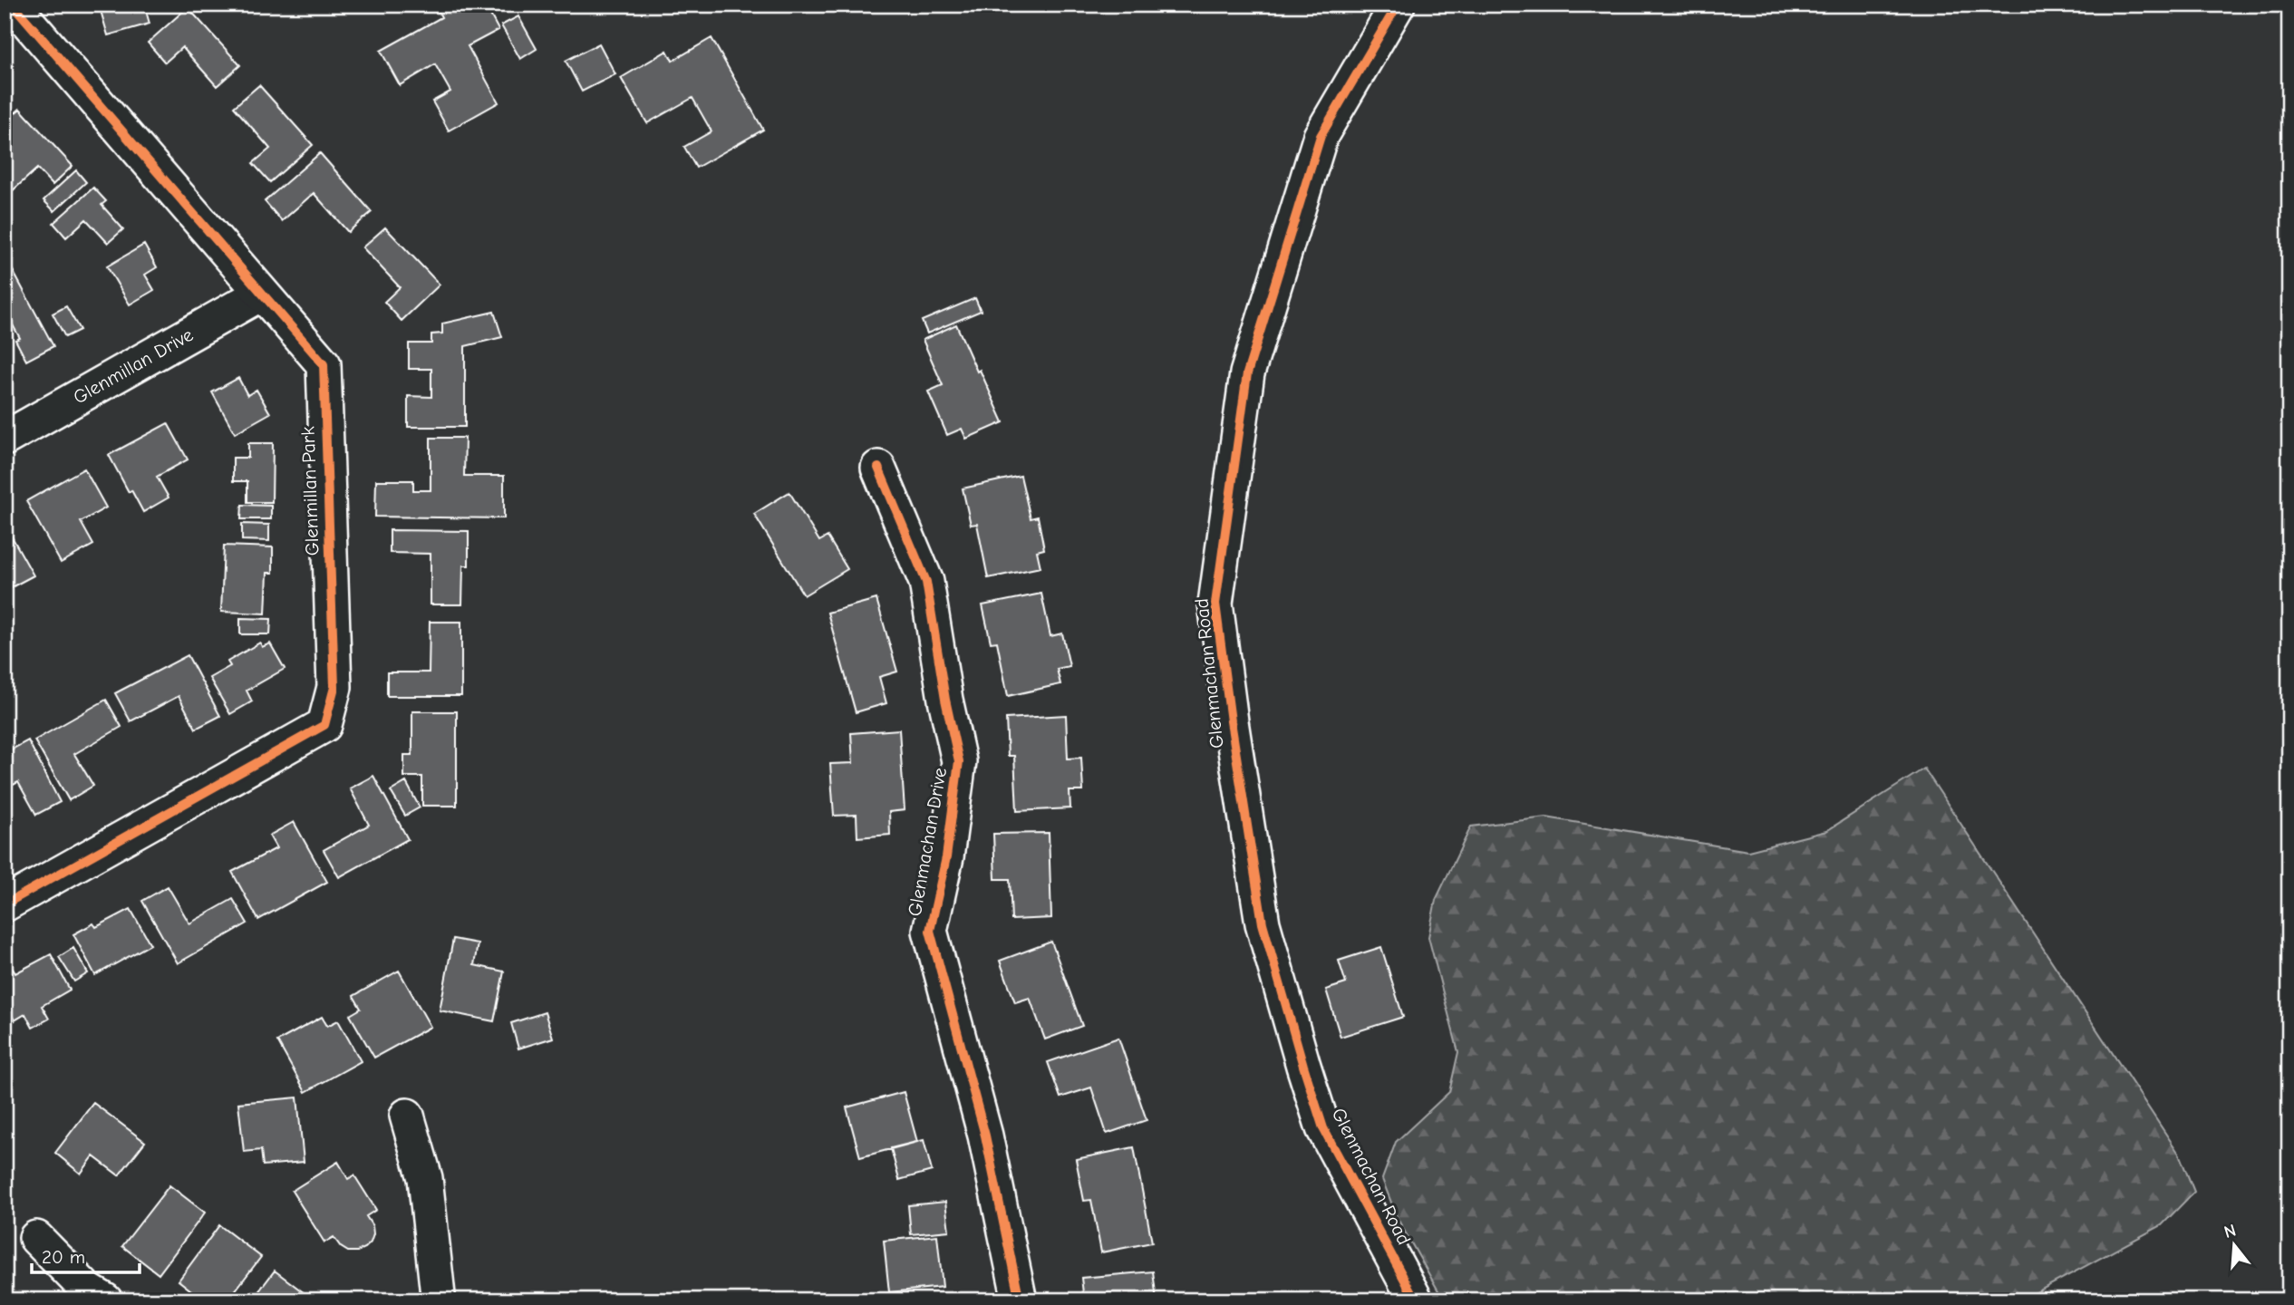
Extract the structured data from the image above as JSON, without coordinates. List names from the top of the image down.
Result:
{
  "streets": {
    "street": [
      "Glenmillan Drive",
      "Glenmillan Park",
      "Glenmachan Road",
      "Glenmachan Drive"
    ]
  },
  "crossings": [
    ["Glenmillan Drive", "Glenmillan Park"]
  ],
  "scale_bar": "20 m",
  "north": "top"
}
